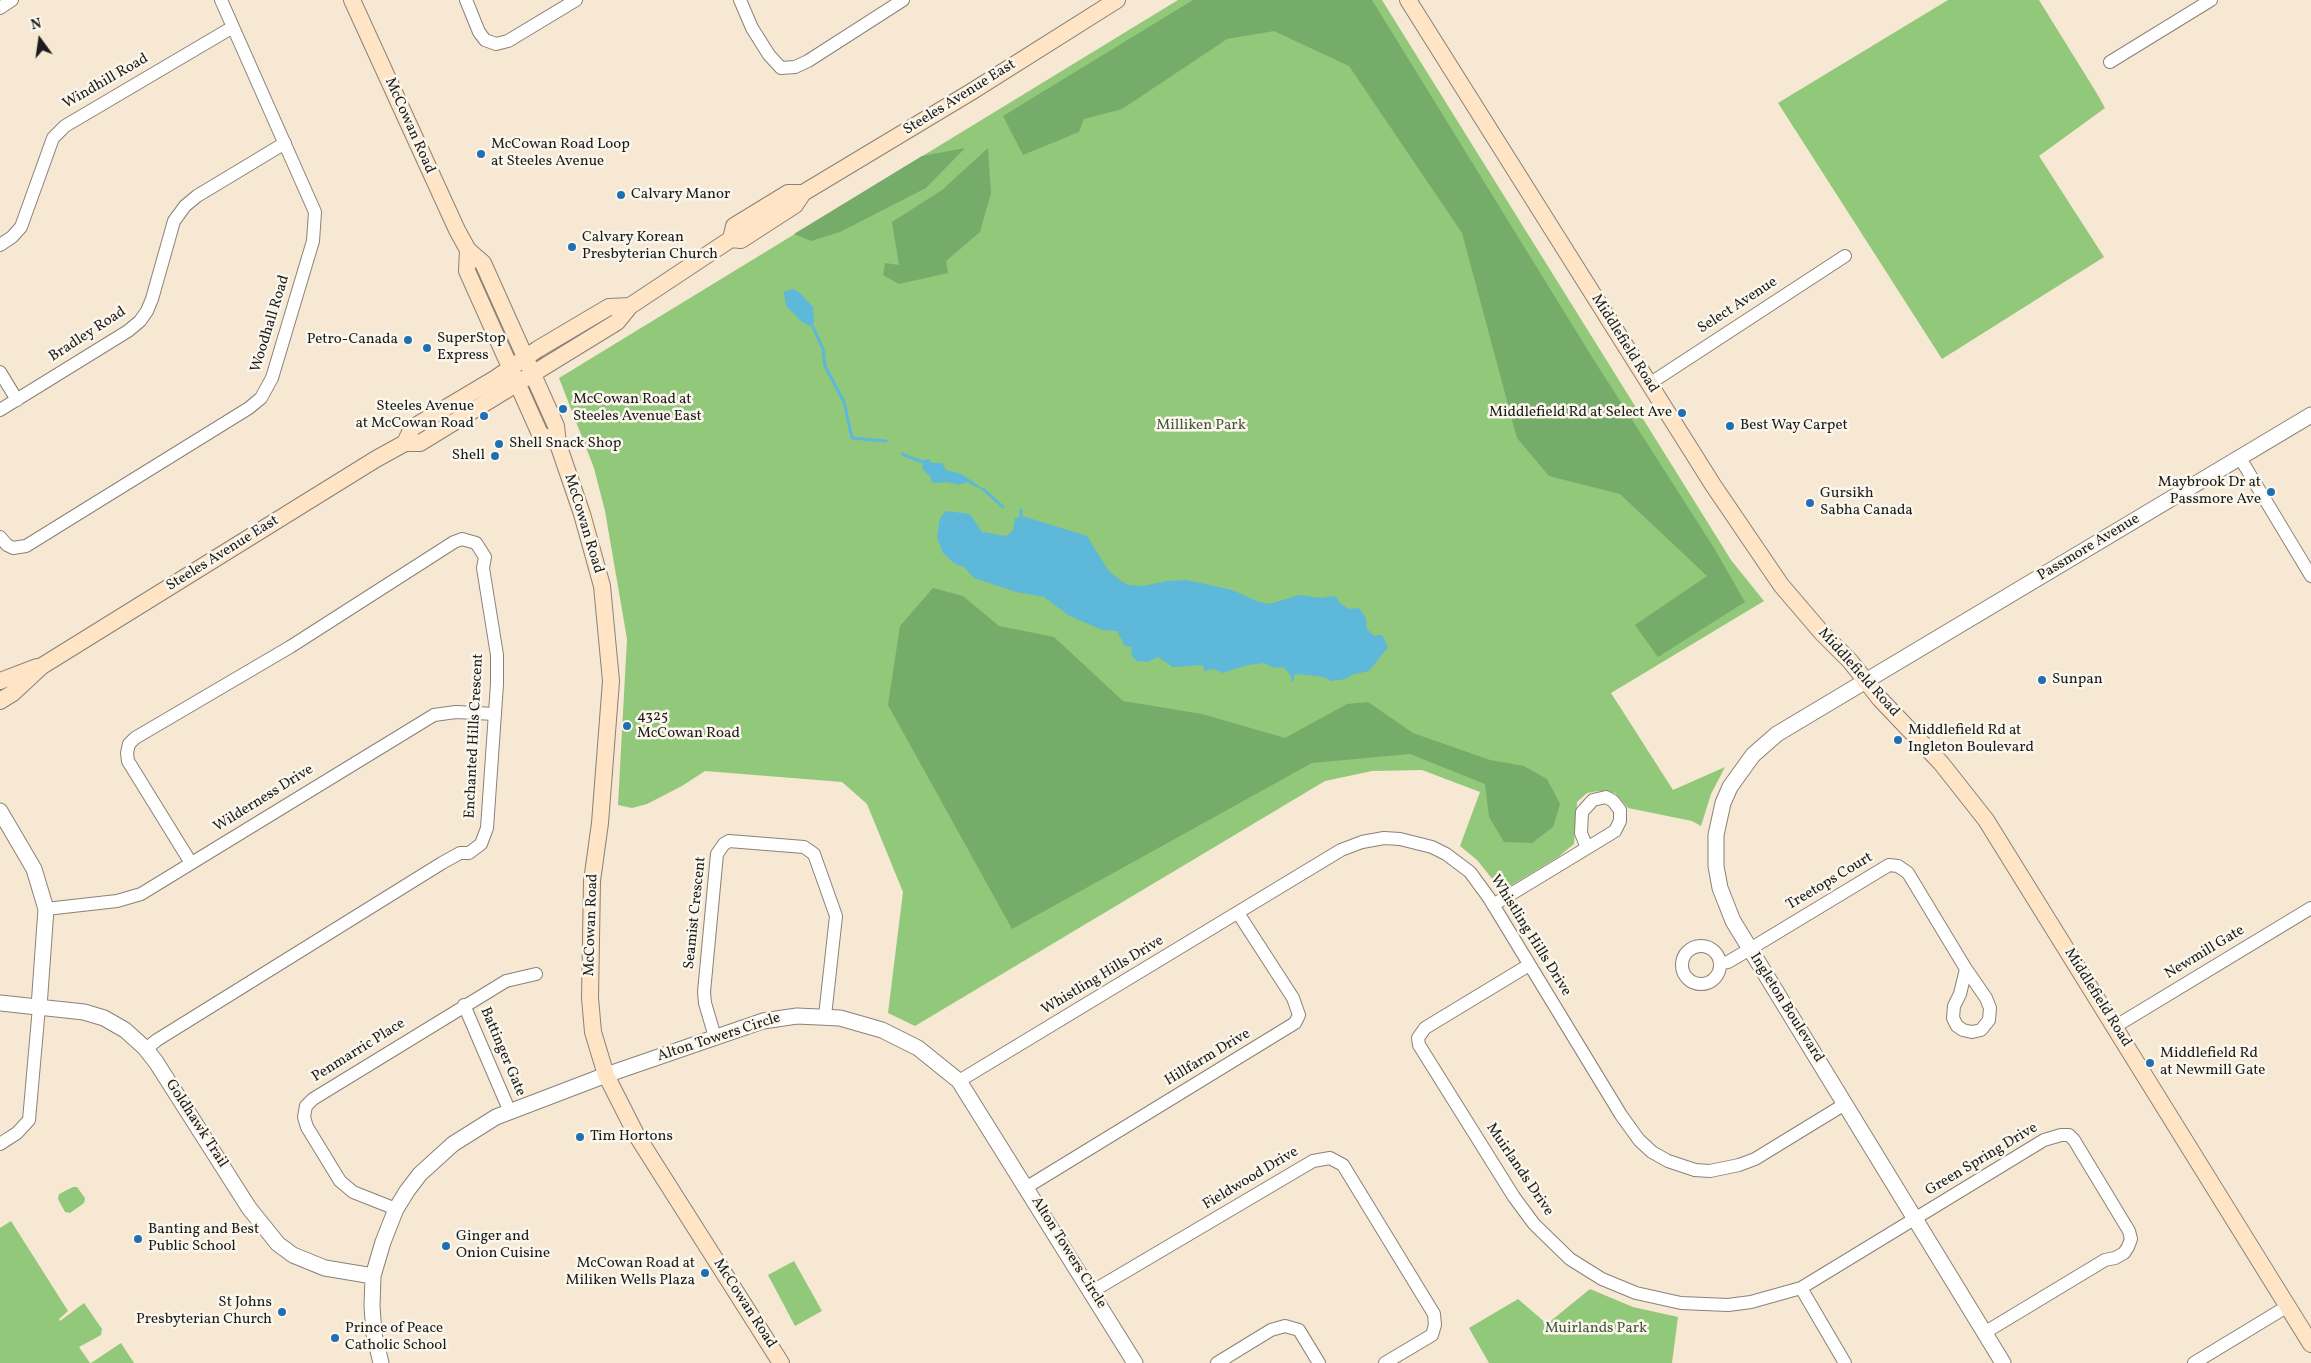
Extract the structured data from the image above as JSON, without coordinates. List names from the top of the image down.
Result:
{
  "streets": {
    "main road": ["Steeles Avenue East", "McCowan Road", "Middlefield Road"],
    "street": [
      "Windhill Road",
      "Select Avenue",
      "Woodhall Road",
      "Bradley Road",
      "Passmore Avenue",
      "Enchanted Hills Crescent",
      "Wilderness Drive",
      "Treetops Court",
      "Seamist Crescent",
      "Whistling Hills Drive",
      "Newmill Gate",
      "Ingleton Boulevard",
      "Alton Towers Circle",
      "Penmarric Place",
      "Battinger Gate",
      "Hillfarm Drive",
      "Goldhawk Trail",
      "Green Spring Drive",
      "Muirlands Drive",
      "Fieldwood Drive"
    ]
  },
  "crossings": [
    ["Windhill Road", "Woodhall Road"],
    ["Steeles Avenue East", "McCowan Road"],
    ["McCowan Road", "Alton Towers Circle"],
    ["Select Avenue", "Middlefield Road"],
    ["Woodhall Road", "Bradley Road"],
    ["Middlefield Road", "Passmore Avenue"],
    ["Middlefield Road", "Newmill Gate"],
    ["Middlefield Road", "Ingleton Boulevard"],
    ["Passmore Avenue", "Ingleton Boulevard"],
    ["Enchanted Hills Crescent", "Wilderness Drive"],
    ["Enchanted Hills Crescent", "Goldhawk Trail"],
    ["Treetops Court", "Ingleton Boulevard"],
    ["Seamist Crescent", "Alton Towers Circle"],
    ["Whistling Hills Drive", "Ingleton Boulevard"],
    ["Whistling Hills Drive", "Alton Towers Circle"],
    ["Whistling Hills Drive", "Hillfarm Drive"],
    ["Whistling Hills Drive", "Muirlands Drive"],
    ["Ingleton Boulevard", "Green Spring Drive"],
    ["Ingleton Boulevard", "Muirlands Drive"],
    ["Alton Towers Circle", "Penmarric Place"],
    ["Alton Towers Circle", "Battinger Gate"],
    ["Alton Towers Circle", "Hillfarm Drive"],
    ["Alton Towers Circle", "Goldhawk Trail"],
    ["Alton Towers Circle", "Fieldwood Drive"],
    ["Penmarric Place", "Battinger Gate"],
    ["Green Spring Drive", "Muirlands Drive"]
  ],
  "parks": ["Milliken Park", "Muirlands Park"],
  "places": [
    "McCowan Road Loop at Steeles Avenue",
    "Calvary Manor",
    "Calvary Korean Presbyterian Church",
    "Petro-Canada",
    "SuperStop Express",
    "McCowan Road at Steeles Avenue East",
    "Middlefield Rd at Select Ave",
    "Steeles Avenue at McCowan Road",
    "Best Way Carpet",
    "Shell Snack Shop",
    "Shell",
    "Maybrook Dr at Passmore Ave",
    "Gursikh Sabha Canada",
    "Sunpan",
    "4325 McCowan Road",
    "Middlefield Rd at Ingleton Boulevard",
    "Middlefield Rd at Newmill Gate",
    "Tim Hortons",
    "Banting and Best Public School",
    "Ginger and Onion Cuisine",
    "McCowan Road at Miliken Wells Plaza",
    "St Johns Presbyterian Church",
    "Prince of Peace Catholic School"
  ],
  "north": "top"
}
